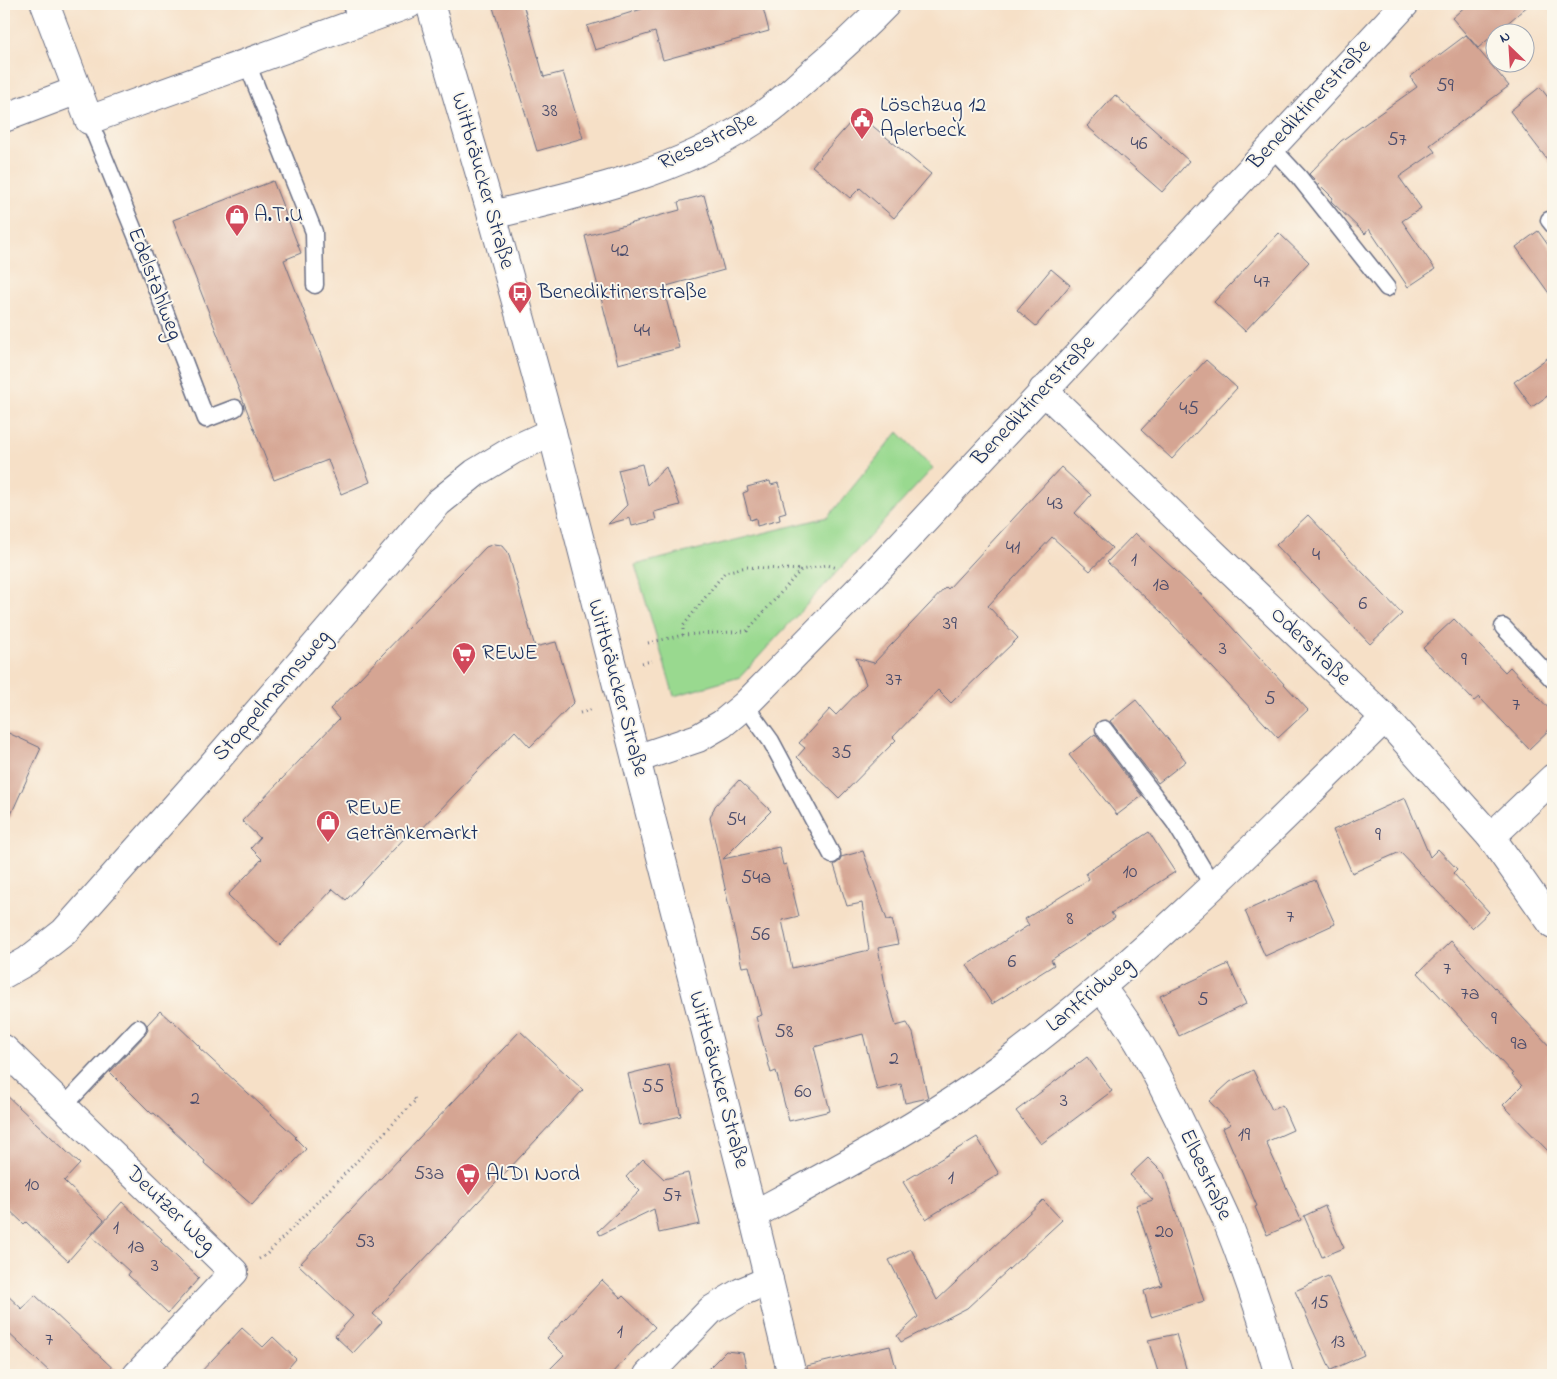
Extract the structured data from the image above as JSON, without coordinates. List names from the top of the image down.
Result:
{
  "streets": {
    "street": [
      "Benediktinerstraße",
      "Riesestraße",
      "Wittbräucker Straße",
      "Edelstahlweg",
      "Oderstraße",
      "Stoppelmannsweg",
      "Lantfridweg",
      "Elbestraße",
      "Deutzer Weg"
    ]
  },
  "crossings": [
    ["Benediktinerstraße", "Wittbräucker Straße"],
    ["Benediktinerstraße", "Oderstraße"],
    ["Riesestraße", "Wittbräucker Straße"],
    ["Wittbräucker Straße", "Stoppelmannsweg"],
    ["Wittbräucker Straße", "Lantfridweg"],
    ["Oderstraße", "Lantfridweg"],
    ["Lantfridweg", "Elbestraße"]
  ],
  "places": {
    "public building": ["Löschzug 12 Aplerbeck"],
    "shop": ["A.T.U", "REWE Getränkemarkt"],
    "bus stop": ["Benediktinerstraße"],
    "supermarket": ["REWE", "ALDI Nord"]
  },
  "house_numbers": [
    "59",
    "38",
    "57",
    "46",
    "42",
    "47",
    "44",
    "45",
    "43",
    "41",
    "4",
    "1",
    "1a",
    "6",
    "39",
    "3",
    "9",
    "37",
    "5",
    "7",
    "35",
    "54",
    "9",
    "10",
    "54a",
    "7",
    "8",
    "56",
    "6",
    "7",
    "7a",
    "5",
    "9",
    "58",
    "9a",
    "2",
    "55",
    "60",
    "2",
    "3",
    "19",
    "53a",
    "1",
    "10",
    "57",
    "1",
    "20",
    "53",
    "1a",
    "3",
    "15",
    "1",
    "7",
    "13"
  ],
  "north": "top left"
}
